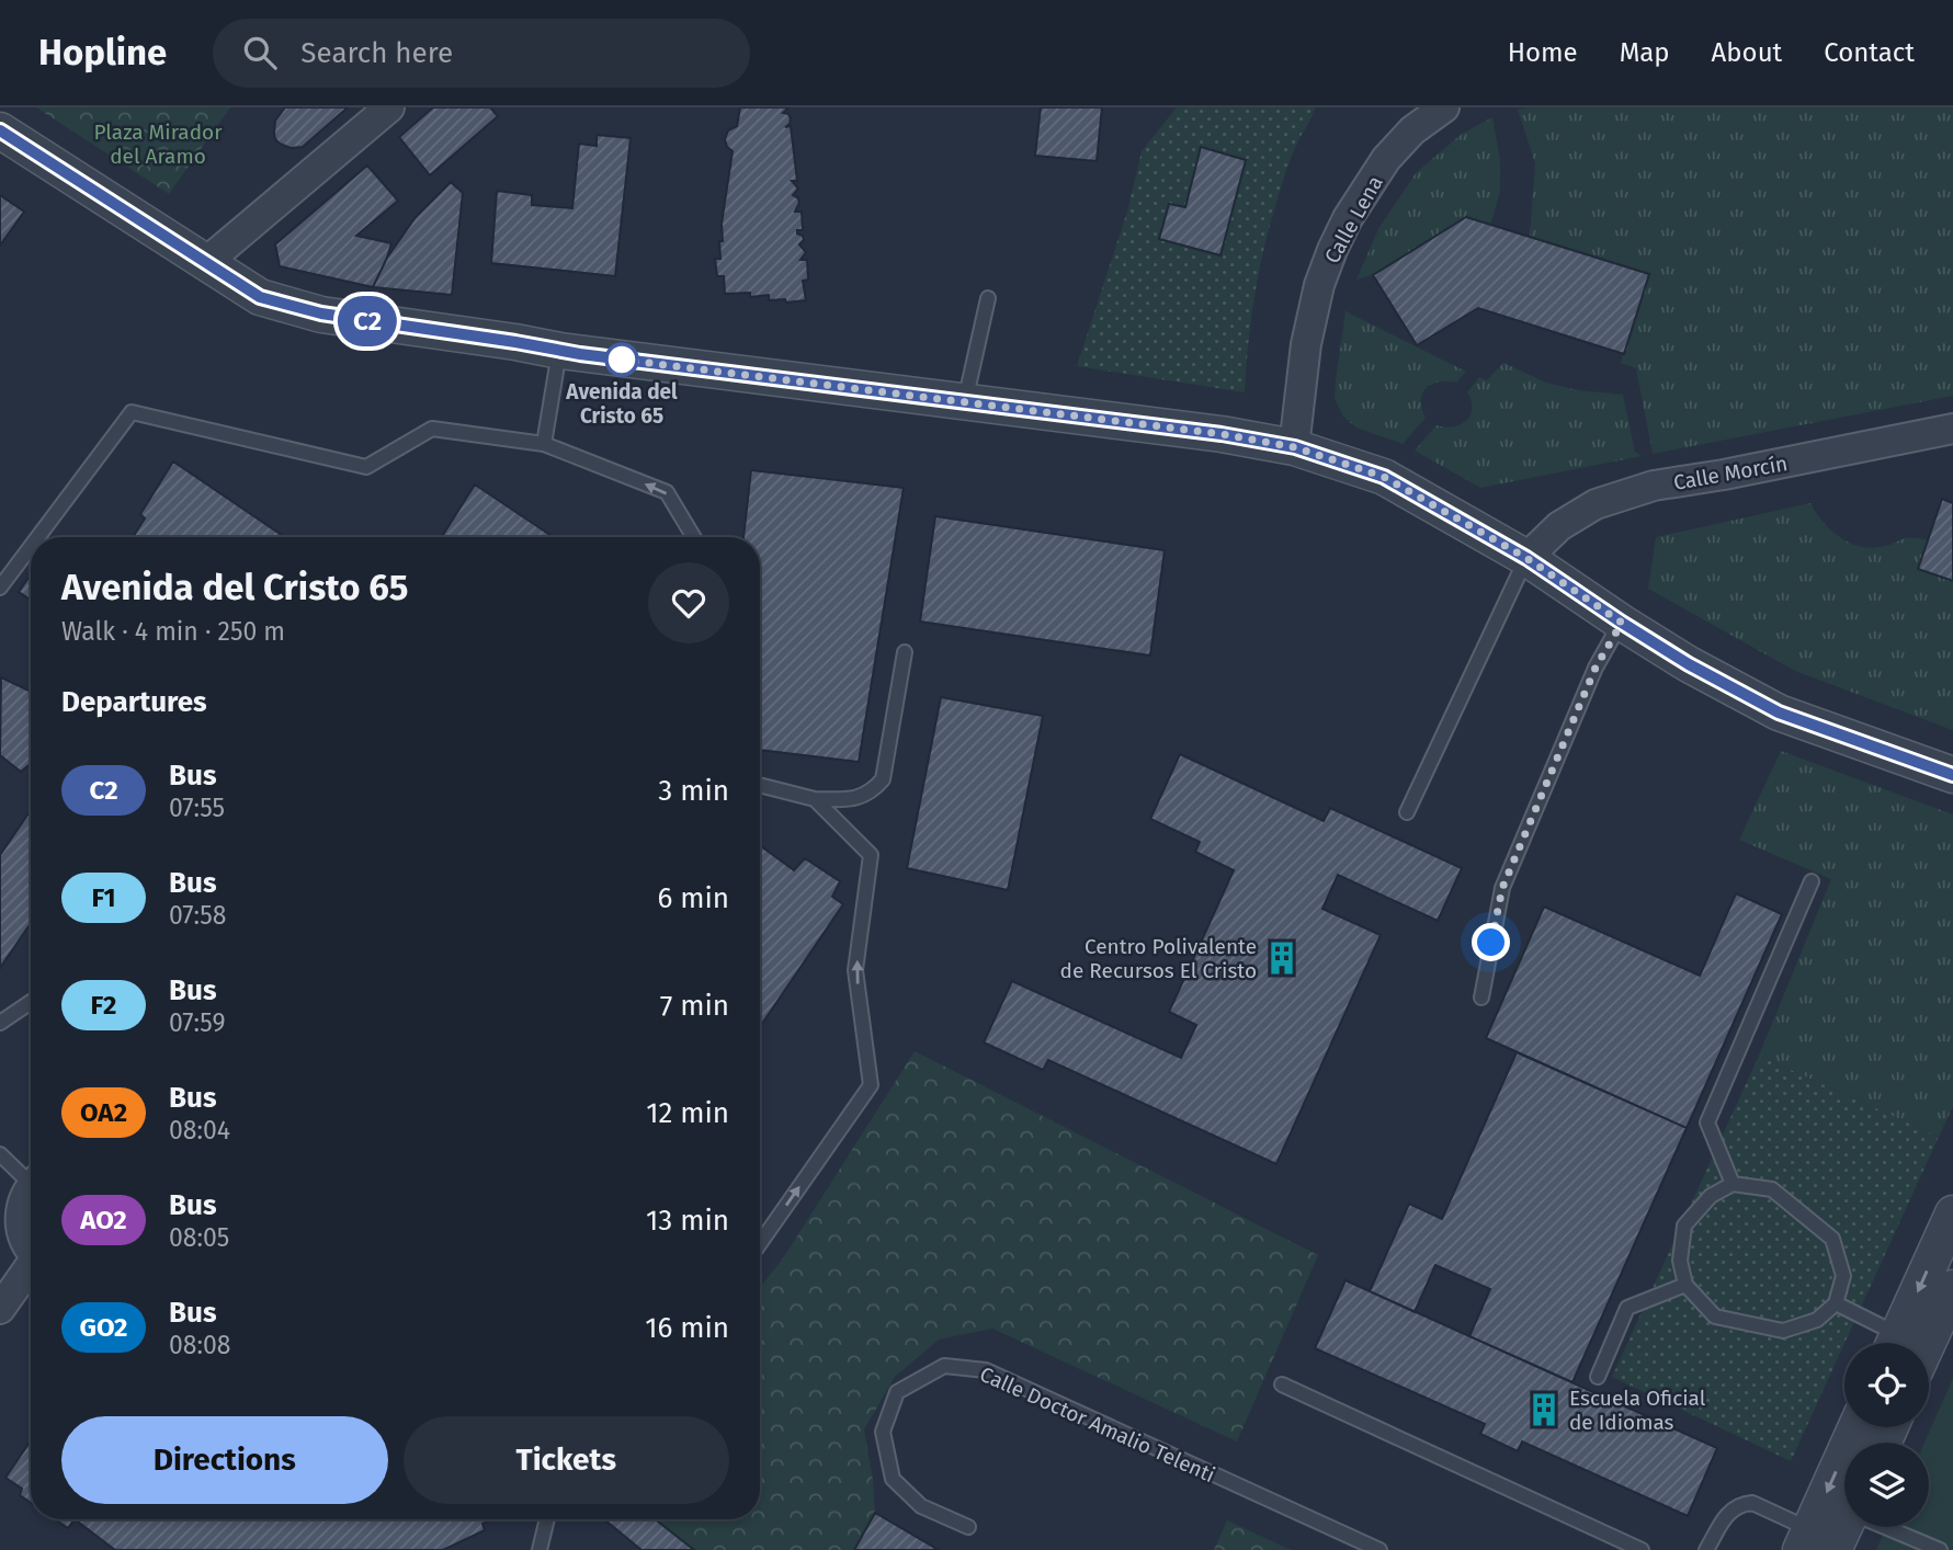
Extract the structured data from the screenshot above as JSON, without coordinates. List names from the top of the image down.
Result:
{
  "streets": {
    "street": ["Calle Lena", "Calle Morcín"],
    "lane": ["Calle Doctor Amalio Telenti"]
  },
  "parks": ["Plaza Mirador del Aramo"],
  "places": {
    "other": ["Avenida del Cristo 65"],
    "building": ["Centro Polivalente de Recursos El Cristo", "Escuela Oficial de Idiomas"]
  },
  "lines": ["bus line C2"],
  "page": {
    "header": "Hopline",
    "search": "Search here",
    "nav": [
      "Home",
      "Map",
      "About",
      "Contact"
    ],
    "on_map": "C2",
    "heading": [
      ["Avenida del Cristo 65", "Walk · 4 min · 250 m"],
      "Departures"
    ],
    "list": [
      {
        "mark": "C2",
        "name": "Bus",
        "note": "07:55",
        "value": "3 min"
      },
      {
        "mark": "F1",
        "name": "Bus",
        "note": "07:58",
        "value": "6 min"
      },
      {
        "mark": "F2",
        "name": "Bus",
        "note": "07:59",
        "value": "7 min"
      },
      {
        "mark": "OA2",
        "name": "Bus",
        "note": "08:04",
        "value": "12 min"
      },
      {
        "mark": "AO2",
        "name": "Bus",
        "note": "08:05",
        "value": "13 min"
      },
      {
        "mark": "GO2",
        "name": "Bus",
        "note": "08:08",
        "value": "16 min"
      }
    ],
    "buttons": ["Directions", "Tickets"]
  }
}
